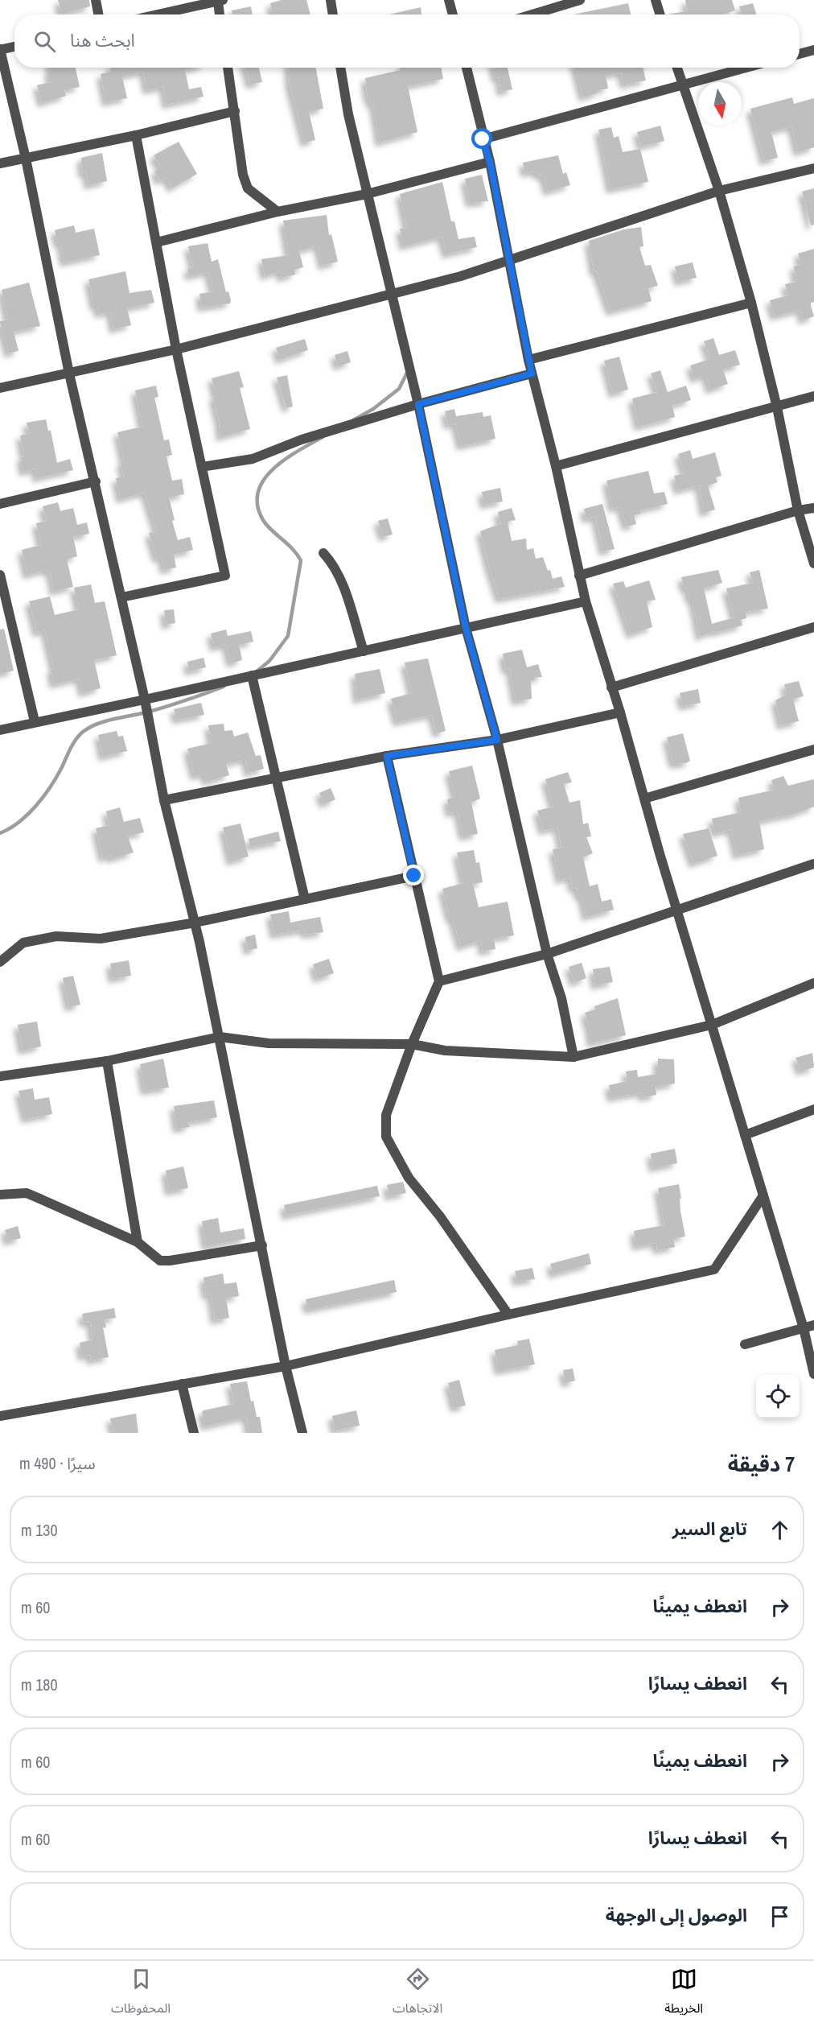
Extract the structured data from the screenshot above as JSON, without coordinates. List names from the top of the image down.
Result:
{
  "north": "bottom",
  "page": {
    "search": "ابحث هنا",
    "heading": ["7 دقيقة", "سيرًا · 490 m"],
    "list": [
      ["تابع السير", "130 m"],
      ["انعطف يمينًا", "60 m"],
      ["انعطف يسارًا", "180 m"],
      ["انعطف يمينًا", "60 m"],
      ["انعطف يسارًا", "60 m"],
      "الوصول إلى الوجهة"
    ],
    "nav": ["الخريطة", "الاتجاهات", "المحفوظات"]
  }
}
